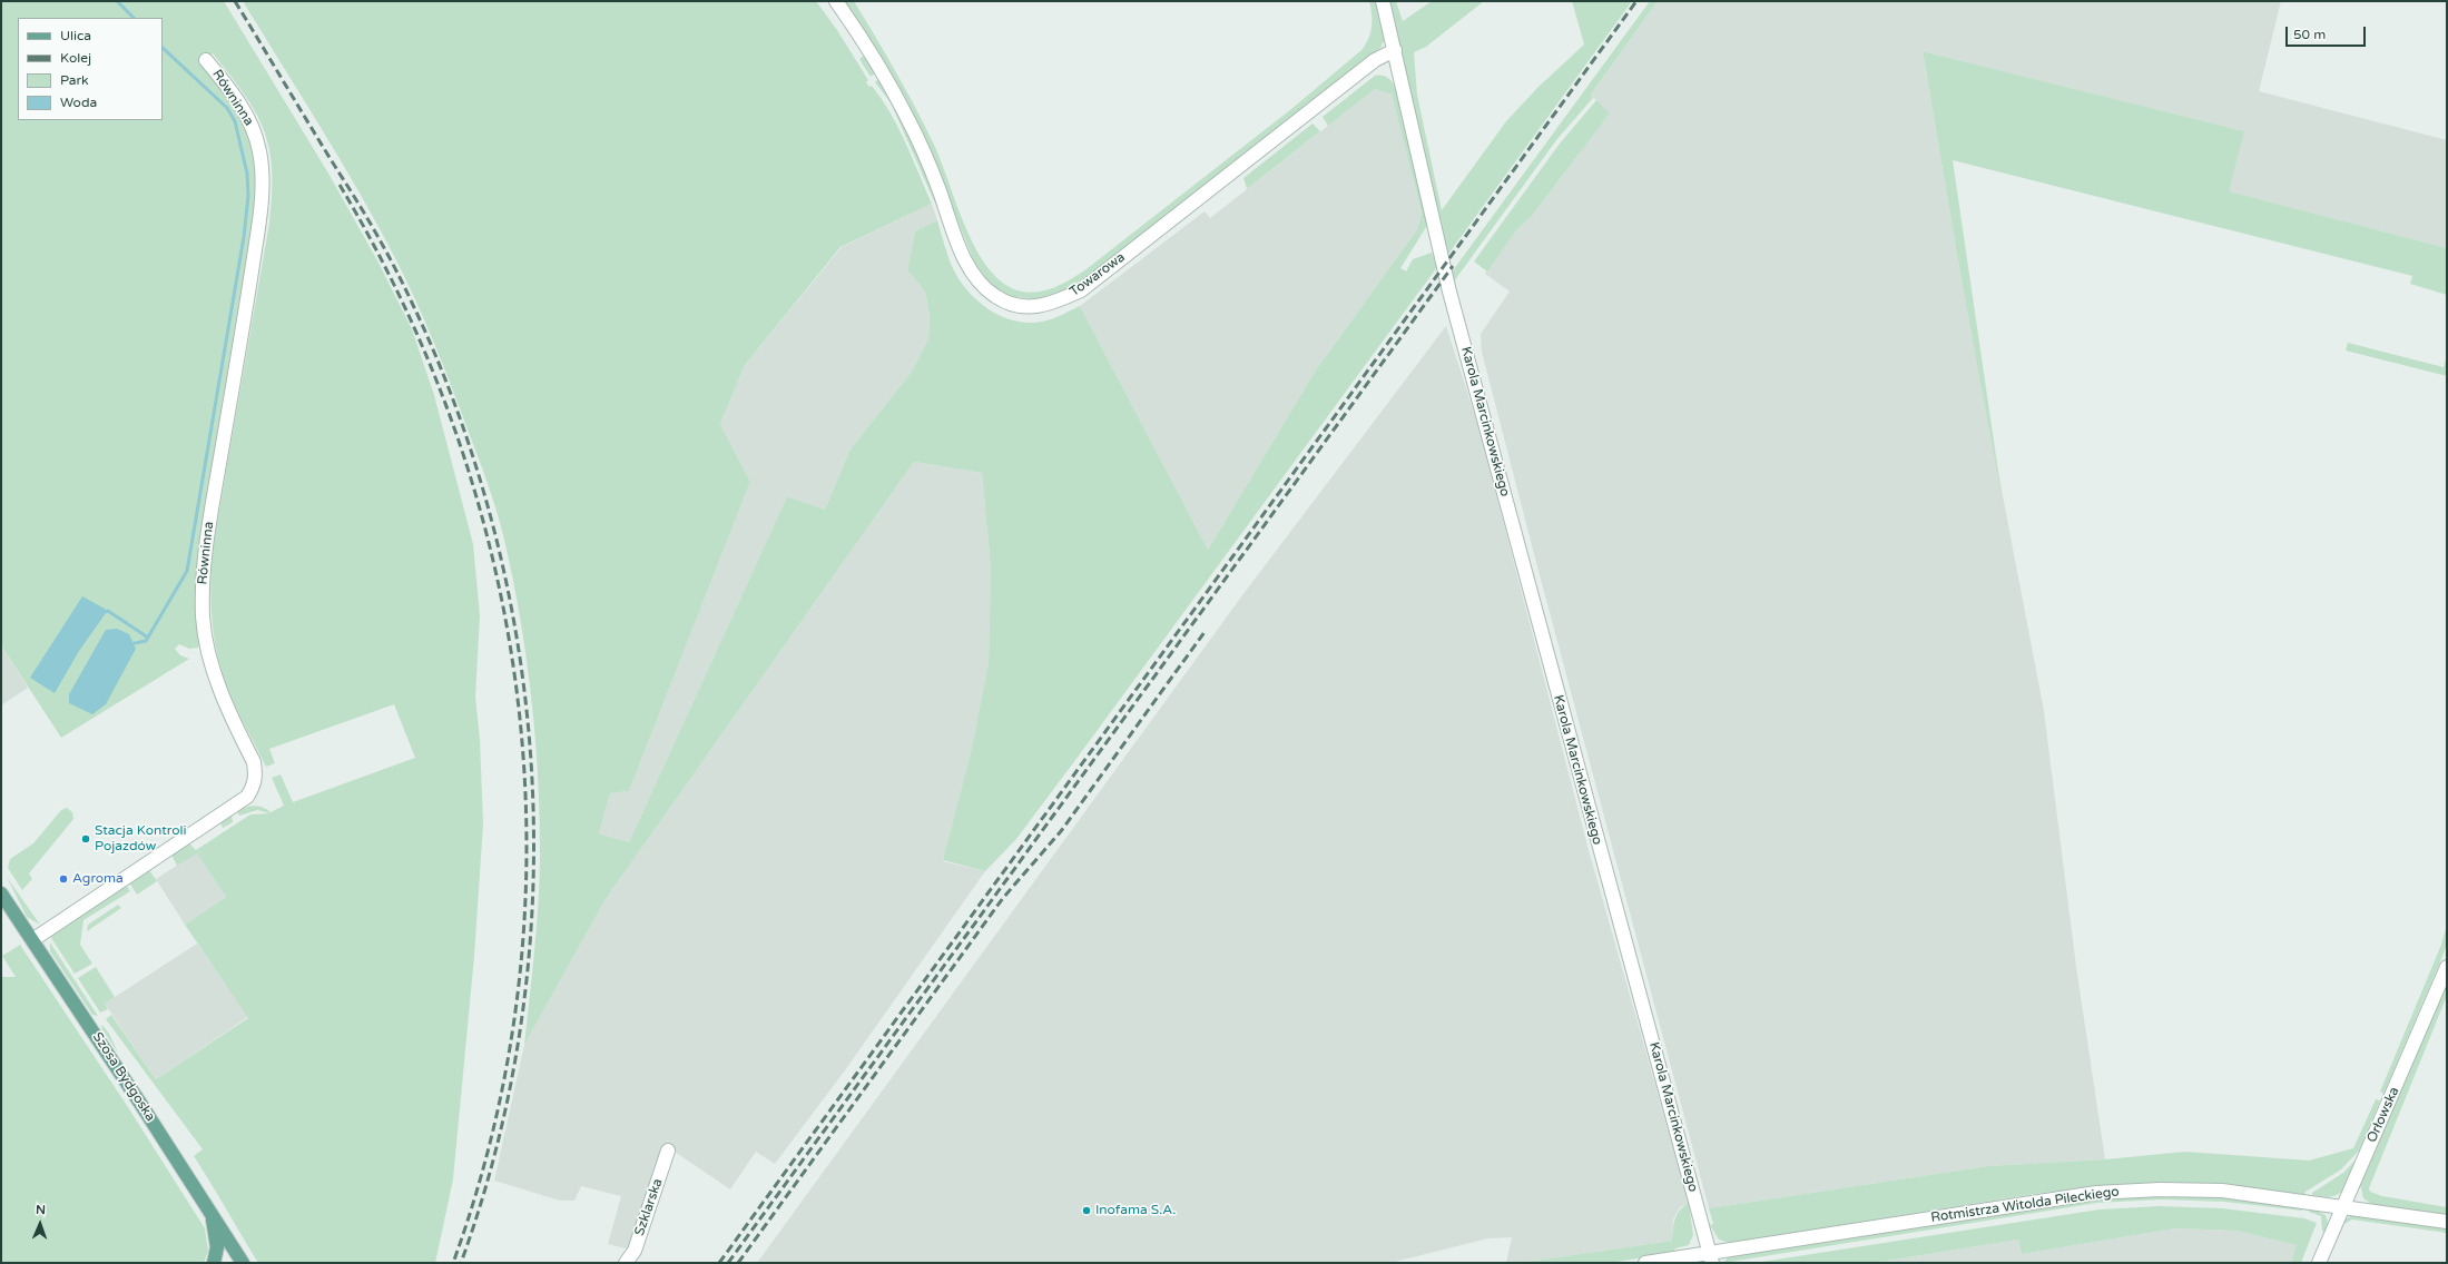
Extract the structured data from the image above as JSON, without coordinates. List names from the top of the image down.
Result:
{
  "streets": {
    "main road": ["Szosa Bydgoska"],
    "street": [
      "Równinna",
      "Towarowa",
      "Karola Marcinkowskiego",
      "Orłowska",
      "Rotmistrza Witolda Pileckiego",
      "Szklarska"
    ]
  },
  "crossings": [
    ["Równinna", "Szosa Bydgoska"],
    ["Towarowa", "Karola Marcinkowskiego"],
    ["Karola Marcinkowskiego", "Rotmistrza Witolda Pileckiego"],
    ["Orłowska", "Rotmistrza Witolda Pileckiego"]
  ],
  "places": ["Stacja Kontroli Pojazdów", "Agroma", "Inofama S.A."],
  "legend": [
    "Ulica",
    "Kolej",
    "Park",
    "Woda"
  ],
  "scale_bar": "50 m",
  "north": "top"
}
